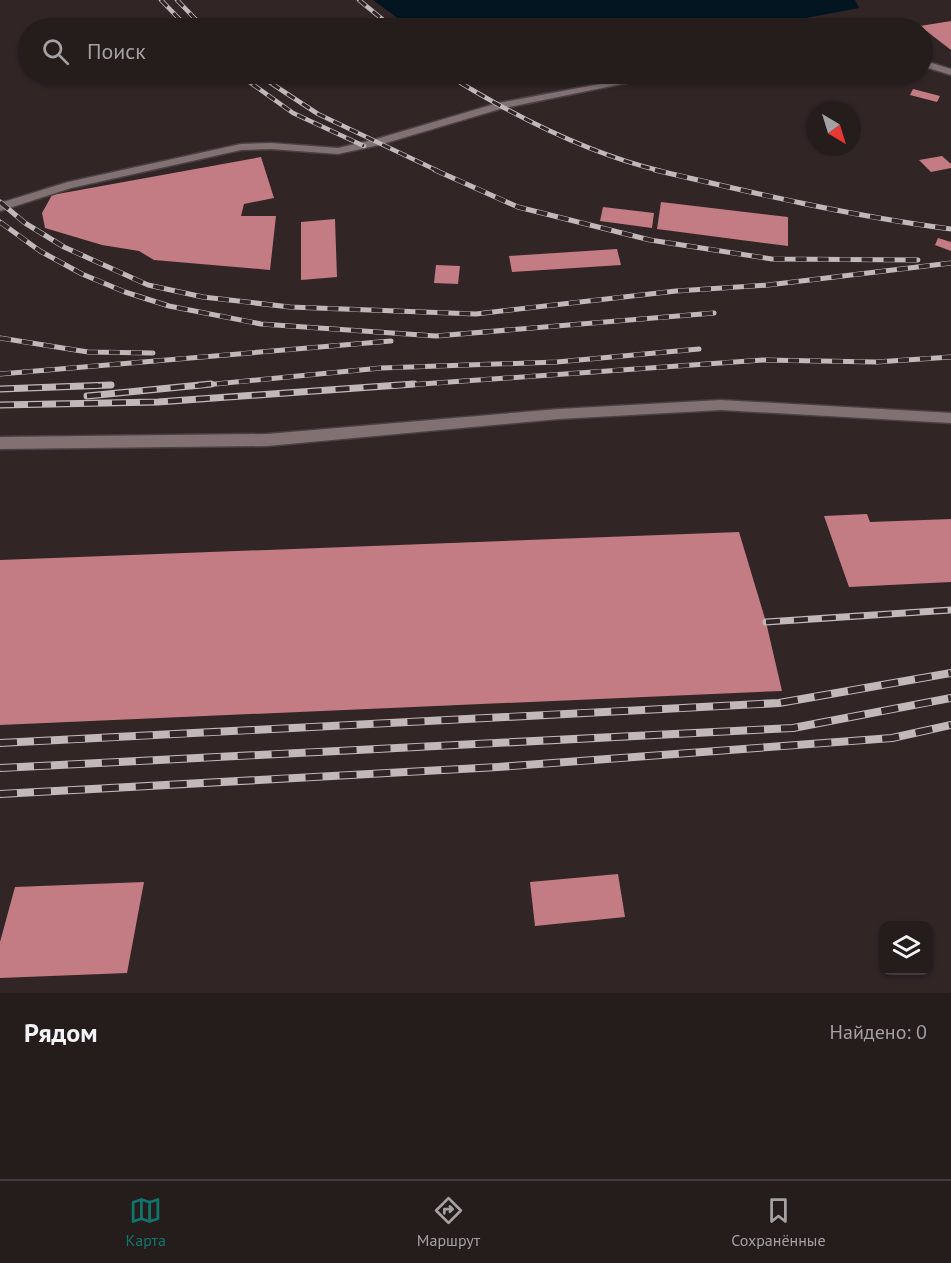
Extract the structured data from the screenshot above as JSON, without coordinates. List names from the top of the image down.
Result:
{
  "north": "bottom right",
  "page": {
    "search": "Поиск",
    "heading": ["Рядом", "Найдено: 0"],
    "nav": ["Карта", "Маршрут", "Сохранённые"]
  }
}
